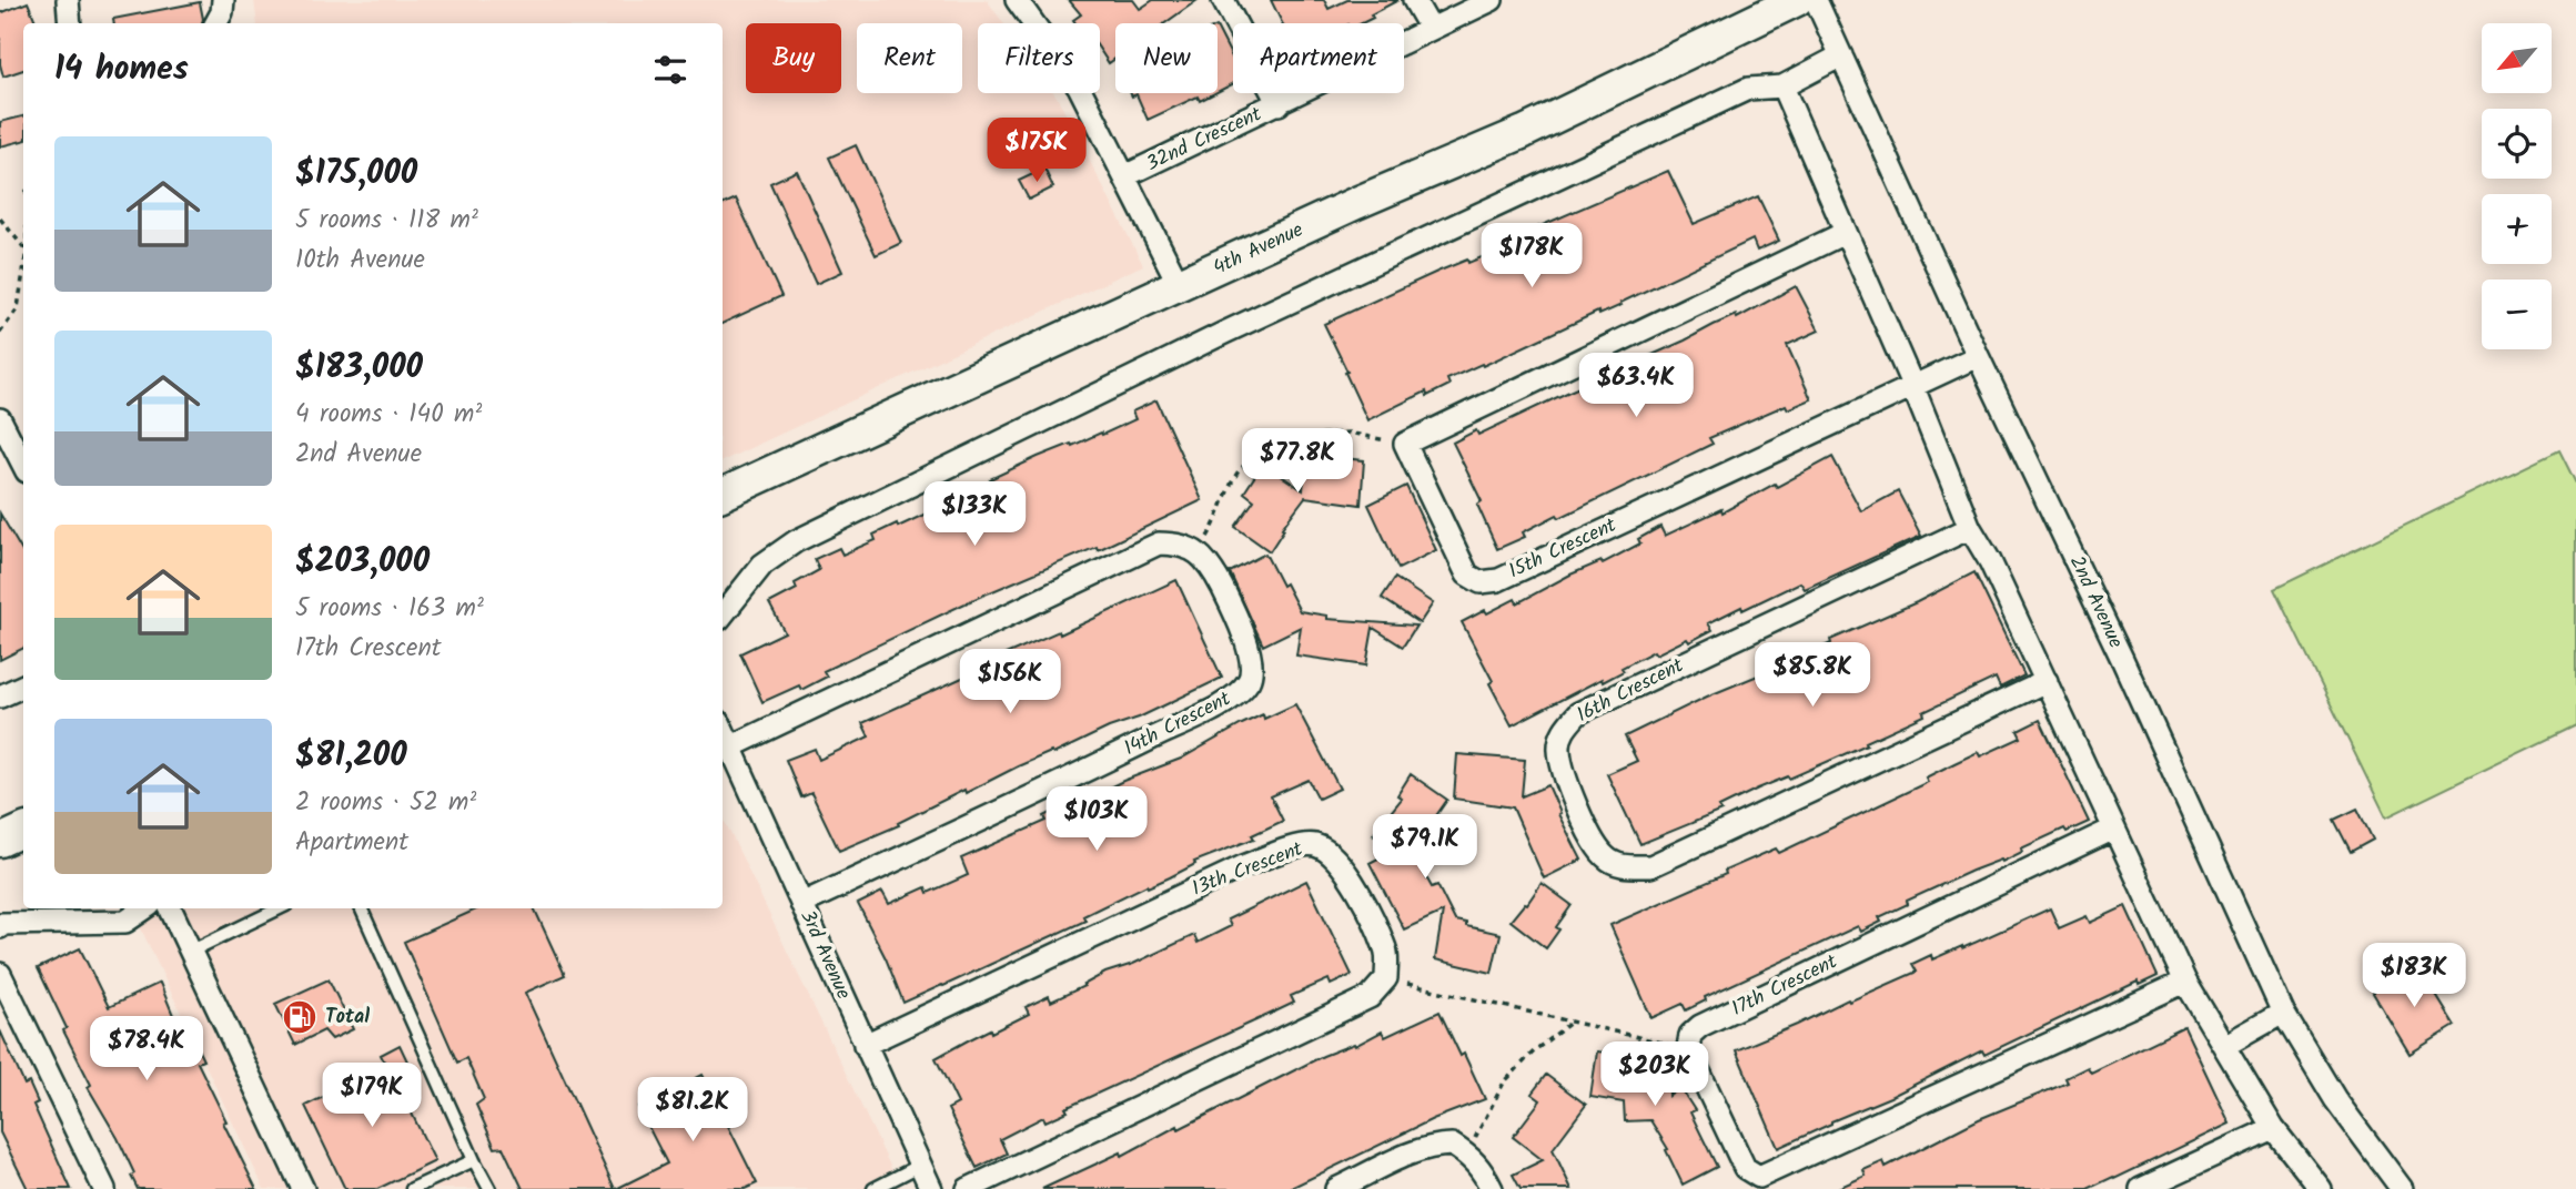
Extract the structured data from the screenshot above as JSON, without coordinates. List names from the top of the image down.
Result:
{
  "streets": {
    "street": [
      "32nd Crescent",
      "4th Avenue",
      "15th Crescent",
      "2nd Avenue",
      "16th Crescent",
      "14th Crescent",
      "13th Crescent",
      "3rd Avenue",
      "17th Crescent"
    ]
  },
  "crossings": [
    ["15th Crescent", "2nd Avenue"],
    ["14th Crescent", "3rd Avenue"],
    ["13th Crescent", "3rd Avenue"]
  ],
  "places": {
    "fuel station": ["Total"]
  },
  "north": "bottom left",
  "page": {
    "map_buttons": ["+", "−"],
    "chip": [
      "Buy",
      "Rent",
      "Filters",
      "New",
      "Apartment"
    ],
    "heading": "14 homes",
    "list": [
      {
        "name": "$175,000",
        "note": "5 rooms · 118 m² · 10th Avenue"
      },
      {
        "name": "$183,000",
        "note": "4 rooms · 140 m² · 2nd Avenue"
      },
      {
        "name": "$203,000",
        "note": "5 rooms · 163 m² · 17th Crescent"
      },
      {
        "name": "$81,200",
        "note": "2 rooms · 52 m² · Apartment"
      }
    ],
    "price": [
      "$175K",
      "$178K",
      "$63.4K",
      "$77.8K",
      "$133K",
      "$85.8K",
      "$156K",
      "$103K",
      "$79.1K",
      "$183K",
      "$78.4K",
      "$203K",
      "$179K",
      "$81.2K"
    ]
  }
}
